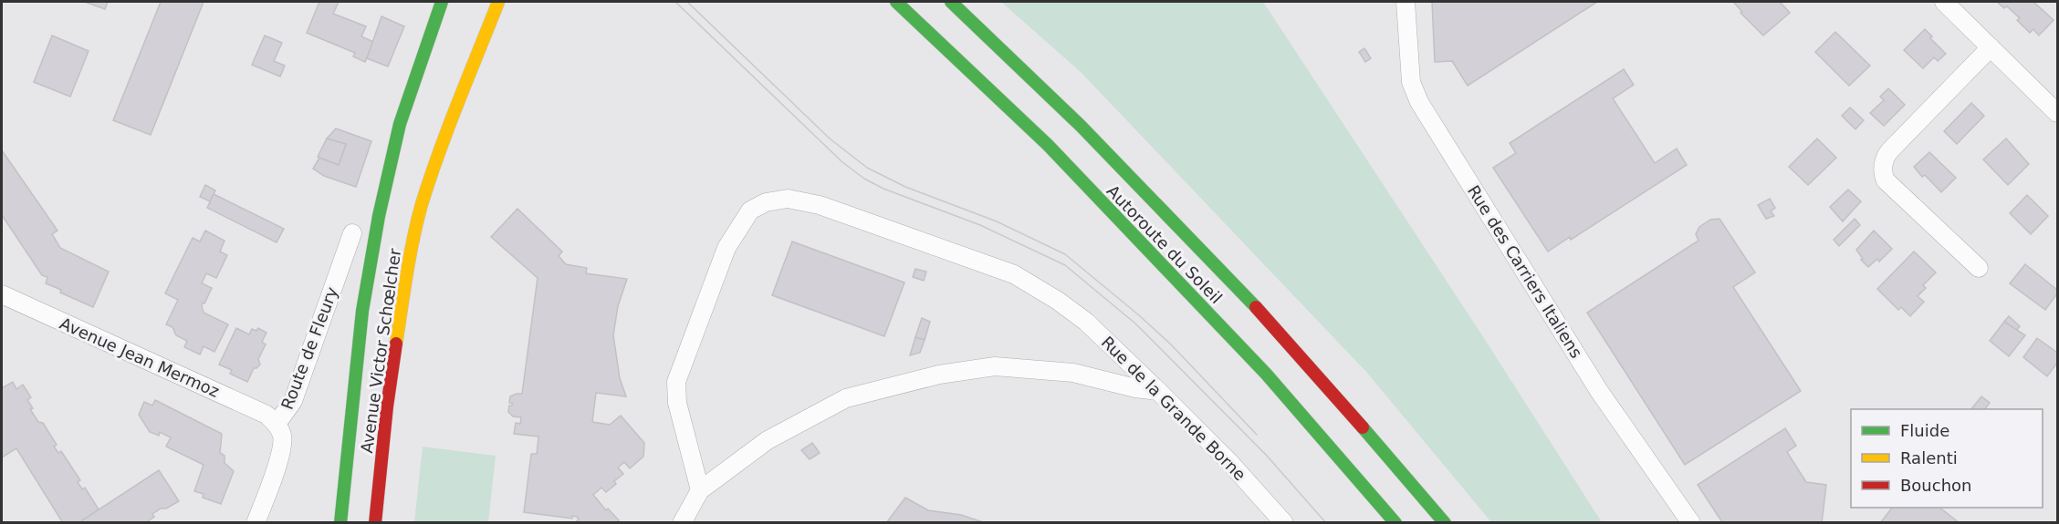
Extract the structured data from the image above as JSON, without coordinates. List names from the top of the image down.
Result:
{
  "streets": {
    "main road": ["Autoroute du Soleil", "Avenue Victor Schœlcher"],
    "street": [
      "Rue des Carriers Italiens",
      "Route de Fleury",
      "Avenue Jean Mermoz",
      "Rue de la Grande Borne"
    ]
  },
  "crossings": [
    ["Route de Fleury", "Avenue Jean Mermoz"]
  ],
  "legend": ["Fluide", "Ralenti", "Bouchon"]
}
